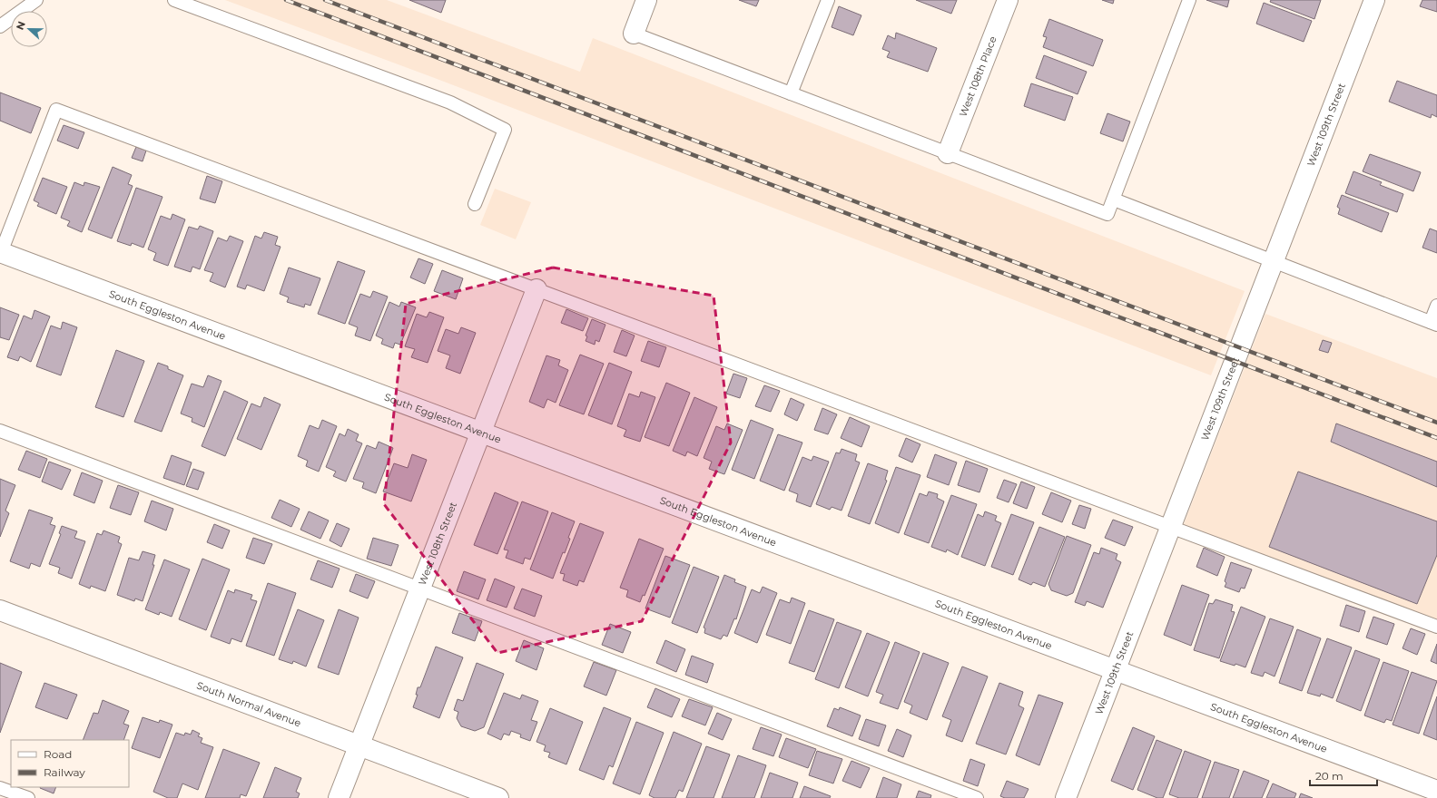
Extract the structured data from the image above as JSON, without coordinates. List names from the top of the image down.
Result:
{
  "streets": {
    "street": [
      "West 108th Place",
      "West 109th Street",
      "South Eggleston Avenue",
      "West 108th Street",
      "South Normal Avenue"
    ]
  },
  "crossings": [
    ["West 109th Street", "South Eggleston Avenue"],
    ["South Eggleston Avenue", "West 108th Street"],
    ["West 108th Street", "South Normal Avenue"]
  ],
  "legend": ["Road", "Railway"],
  "scale_bar": "20 m",
  "north": "left"
}
